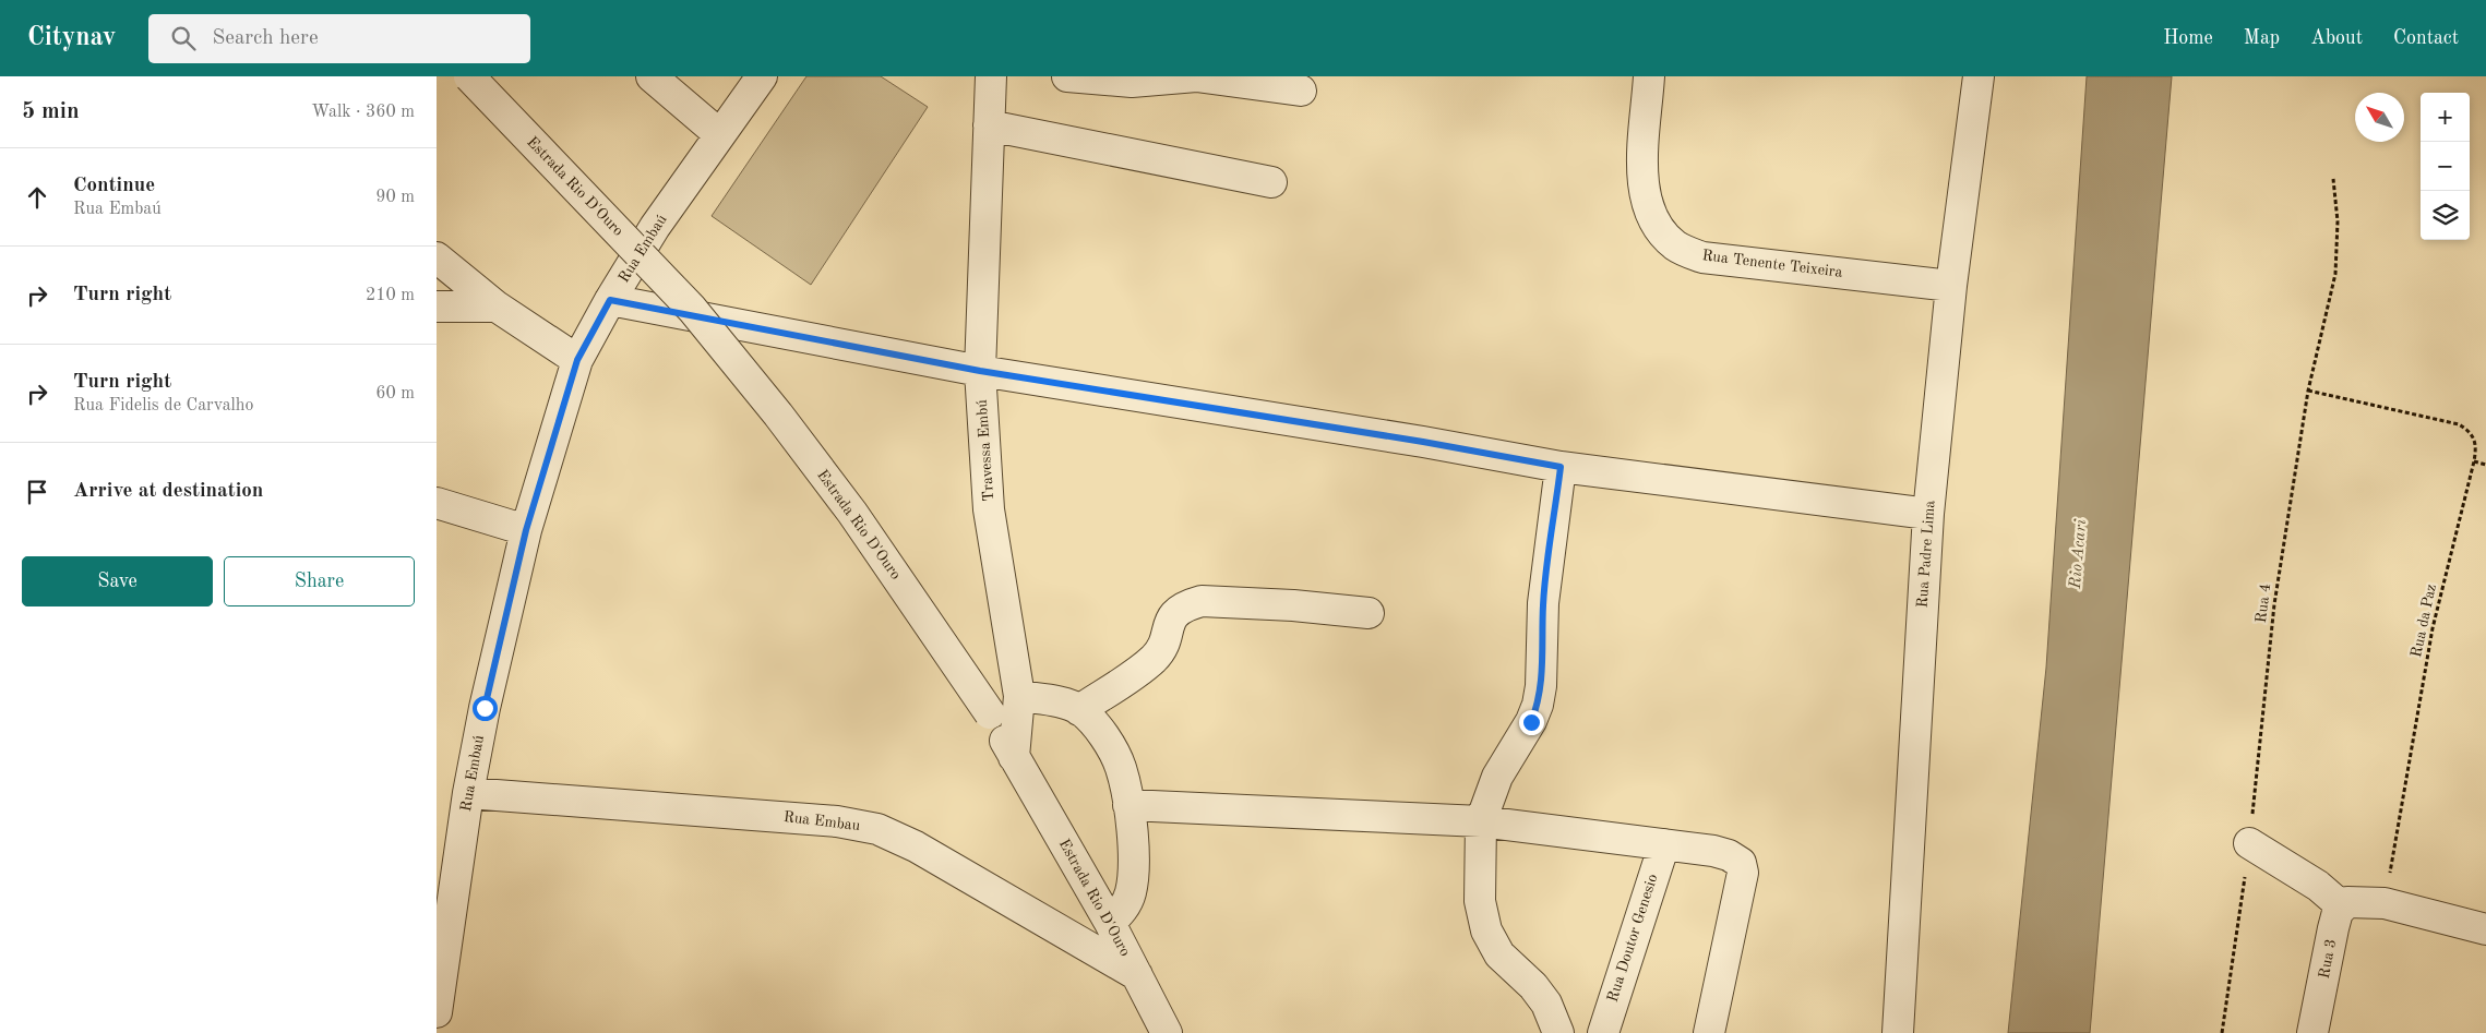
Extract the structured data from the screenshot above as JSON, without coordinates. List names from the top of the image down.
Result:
{
  "streets": {
    "street": [
      "Estrada Rio D'Ouro",
      "Rua Embaú",
      "Rua Tenente Teixeira",
      "Travessa Embú",
      "Rua Padre Lima",
      "Rua Embau",
      "Rua Doutor Genesio",
      "Rua 3"
    ],
    "path": ["Rua 4", "Rua da Paz"]
  },
  "crossings": [
    ["Estrada Rio D'Ouro", "Travessa Embú"],
    ["Estrada Rio D'Ouro", "Rua Embau"],
    ["Rua Embaú", "Rua Embau"],
    ["Rua Tenente Teixeira", "Rua Padre Lima"],
    ["Rua 4", "Rua da Paz"],
    ["Rua da Paz", "Rua 3"]
  ],
  "water": ["Rio Acari"],
  "north": "top left",
  "page": {
    "header": "Citynav",
    "search": "Search here",
    "nav": [
      "Home",
      "Map",
      "About",
      "Contact"
    ],
    "heading": ["5 min", "Walk · 360 m"],
    "map_buttons": ["+", "−"],
    "list": [
      ["Continue", "Rua Embaú", "90 m"],
      ["Turn right", "210 m"],
      ["Turn right", "Rua Fidelis de Carvalho", "60 m"],
      "Arrive at destination"
    ],
    "buttons": ["Save", "Share"]
  }
}
